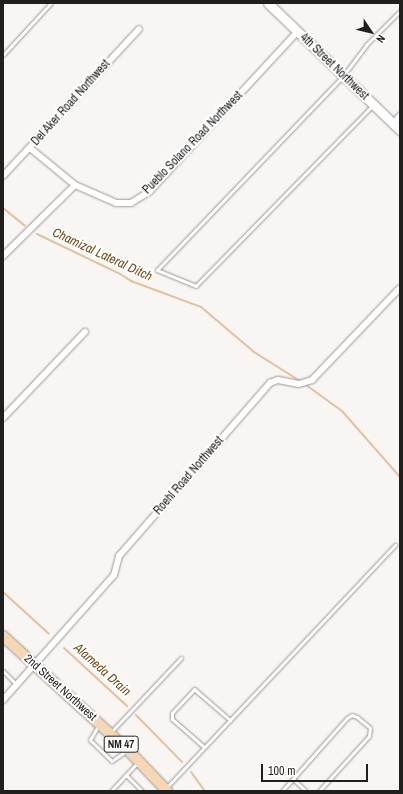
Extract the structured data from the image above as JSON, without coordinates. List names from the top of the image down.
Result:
{
  "streets": {
    "main road": ["4th Street Northwest", "2nd Street Northwest", "NM 47"],
    "street": ["Del Aker Road Northwest", "Pueblo Solano Road Northwest", "Roehl Road Northwest"]
  },
  "crossings": [
    ["4th Street Northwest", "Pueblo Solano Road Northwest"],
    ["Del Aker Road Northwest", "Pueblo Solano Road Northwest"],
    ["Roehl Road Northwest", "2nd Street Northwest"]
  ],
  "water": ["Chamizal Lateral Ditch", "Alameda Drain"],
  "scale_bar": "100 m",
  "north": "bottom right"
}
